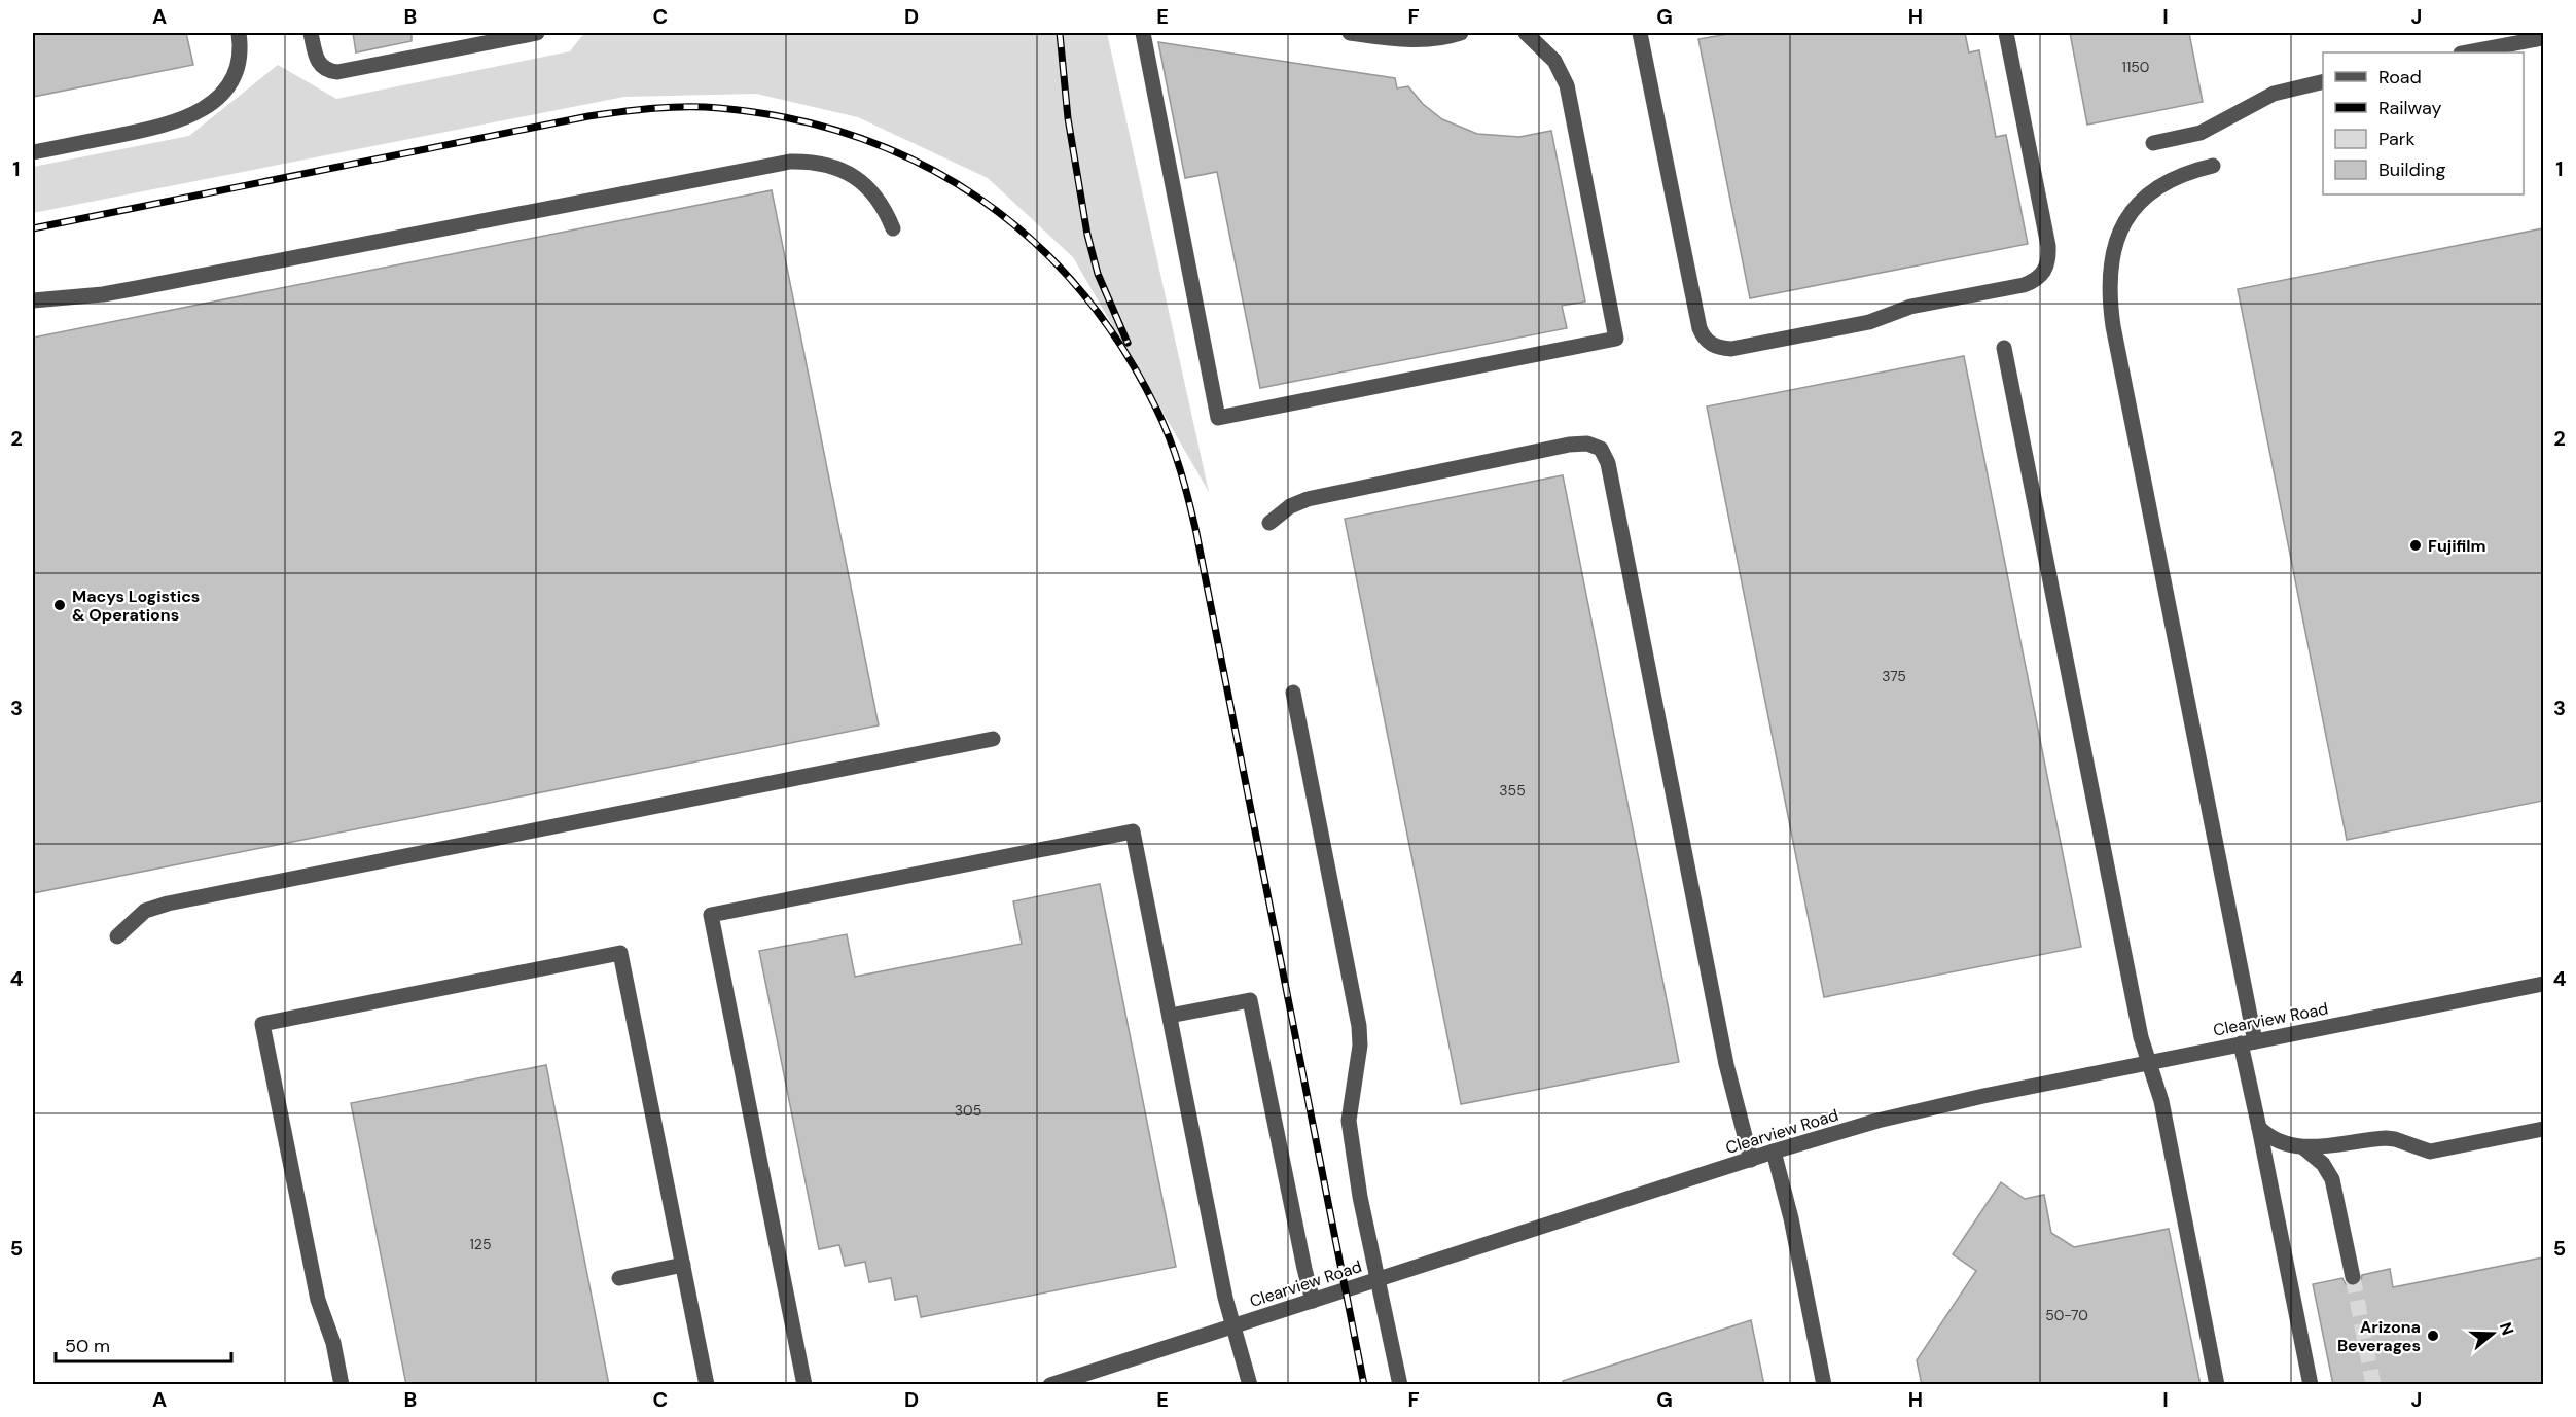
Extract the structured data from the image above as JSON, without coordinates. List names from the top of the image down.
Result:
{
  "streets": {
    "street": ["Clearview Road"]
  },
  "places": ["Fujifilm", "Macys Logistics & Operations", "Arizona Beverages"],
  "house_numbers": [
    "1150",
    "375",
    "355",
    "305",
    "125",
    "50-70"
  ],
  "legend": [
    "Road",
    "Railway",
    "Park",
    "Building"
  ],
  "scale_bar": "50 m",
  "north": "right",
  "grid": {
    "columns": [
      "A",
      "B",
      "C",
      "D",
      "E",
      "F",
      "G",
      "H",
      "I",
      "J"
    ],
    "rows": [
      "1",
      "2",
      "3",
      "4",
      "5"
    ]
  }
}
